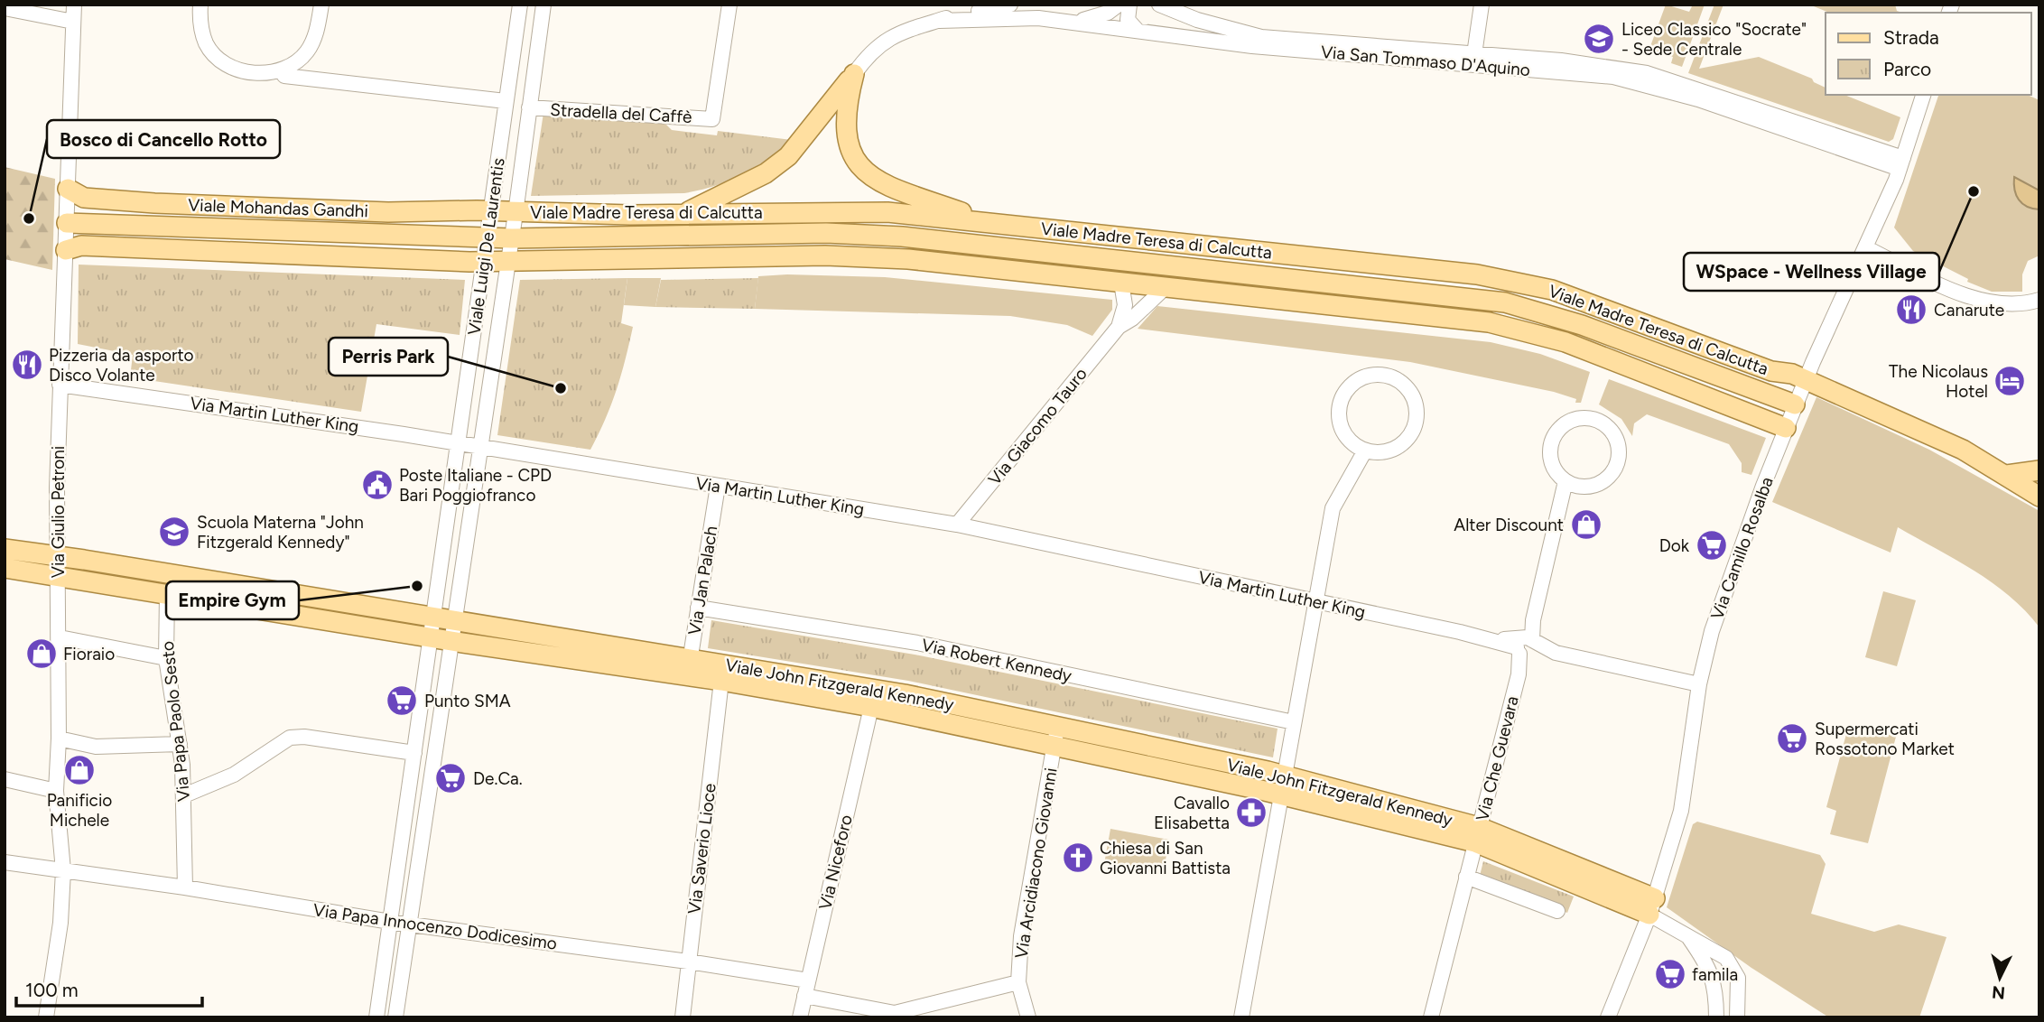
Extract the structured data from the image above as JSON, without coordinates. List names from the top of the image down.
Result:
{
  "streets": {
    "main road": ["Viale Mohandas Gandhi", "Viale Madre Teresa di Calcutta", "Viale John Fitzgerald Kennedy"],
    "street": [
      "Via San Tommaso D'Aquino",
      "Stradella del Caffè",
      "Viale Luigi De Laurentis",
      "Via Martin Luther King",
      "Via Giacomo Tauro",
      "Via Giulio Petroni",
      "Via Camillo Rosalba",
      "Via Jan Palach",
      "Via Robert Kennedy",
      "Via Papa Paolo Sesto",
      "Via Che Guevara",
      "Via Saverio Lioce",
      "Via Niceforo",
      "Via Arcidiacono Giovanni",
      "Via Papa Innocenzo Dodicesimo"
    ]
  },
  "crossings": [
    ["Via San Tommaso D'Aquino", "Via Camillo Rosalba"],
    ["Stradella del Caffè", "Viale Luigi De Laurentis"],
    ["Viale Mohandas Gandhi", "Viale Madre Teresa di Calcutta"],
    ["Viale Mohandas Gandhi", "Viale Luigi De Laurentis"],
    ["Viale Mohandas Gandhi", "Via Giulio Petroni"],
    ["Viale Madre Teresa di Calcutta", "Viale Luigi De Laurentis"],
    ["Viale Madre Teresa di Calcutta", "Via Camillo Rosalba"],
    ["Viale Luigi De Laurentis", "Via Martin Luther King"],
    ["Viale Luigi De Laurentis", "Viale John Fitzgerald Kennedy"],
    ["Viale Luigi De Laurentis", "Via Papa Innocenzo Dodicesimo"],
    ["Via Martin Luther King", "Via Giacomo Tauro"],
    ["Via Martin Luther King", "Via Giulio Petroni"],
    ["Via Martin Luther King", "Via Camillo Rosalba"],
    ["Via Martin Luther King", "Via Jan Palach"],
    ["Via Martin Luther King", "Via Che Guevara"],
    ["Via Giulio Petroni", "Viale John Fitzgerald Kennedy"],
    ["Via Giulio Petroni", "Via Papa Innocenzo Dodicesimo"],
    ["Via Camillo Rosalba", "Viale John Fitzgerald Kennedy"],
    ["Via Jan Palach", "Via Robert Kennedy"],
    ["Via Jan Palach", "Viale John Fitzgerald Kennedy"],
    ["Viale John Fitzgerald Kennedy", "Via Papa Paolo Sesto"],
    ["Viale John Fitzgerald Kennedy", "Via Che Guevara"],
    ["Viale John Fitzgerald Kennedy", "Via Saverio Lioce"],
    ["Viale John Fitzgerald Kennedy", "Via Niceforo"],
    ["Viale John Fitzgerald Kennedy", "Via Arcidiacono Giovanni"],
    ["Via Papa Paolo Sesto", "Via Papa Innocenzo Dodicesimo"],
    ["Via Saverio Lioce", "Via Papa Innocenzo Dodicesimo"],
    ["Via Niceforo", "Via Papa Innocenzo Dodicesimo"]
  ],
  "places": {
    "school or university": ["Liceo Classico \"Socrate\" - Sede Centrale", "Scuola Materna \"John Fitzgerald Kennedy\""],
    "other": [
      "WSpace - Wellness Village",
      "Bosco di Cancello Rotto",
      "Perris Park",
      "Empire Gym"
    ],
    "restaurant": ["Canarute", "Pizzeria da asporto Disco Volante"],
    "hotel": ["The Nicolaus Hotel"],
    "public building": ["Poste Italiane - CPD Bari Poggiofranco"],
    "shop": ["Alter Discount", "Fioraio", "Panificio Michele"],
    "supermarket": [
      "Dok",
      "Punto SMA",
      "Supermercati Rossotono Market",
      "De.Ca.",
      "famila"
    ],
    "pharmacy": ["Cavallo Elisabetta"],
    "church": ["Chiesa di San Giovanni Battista"]
  },
  "legend": ["Strada", "Parco"],
  "scale_bar": "100 m",
  "north": "bottom"
}
